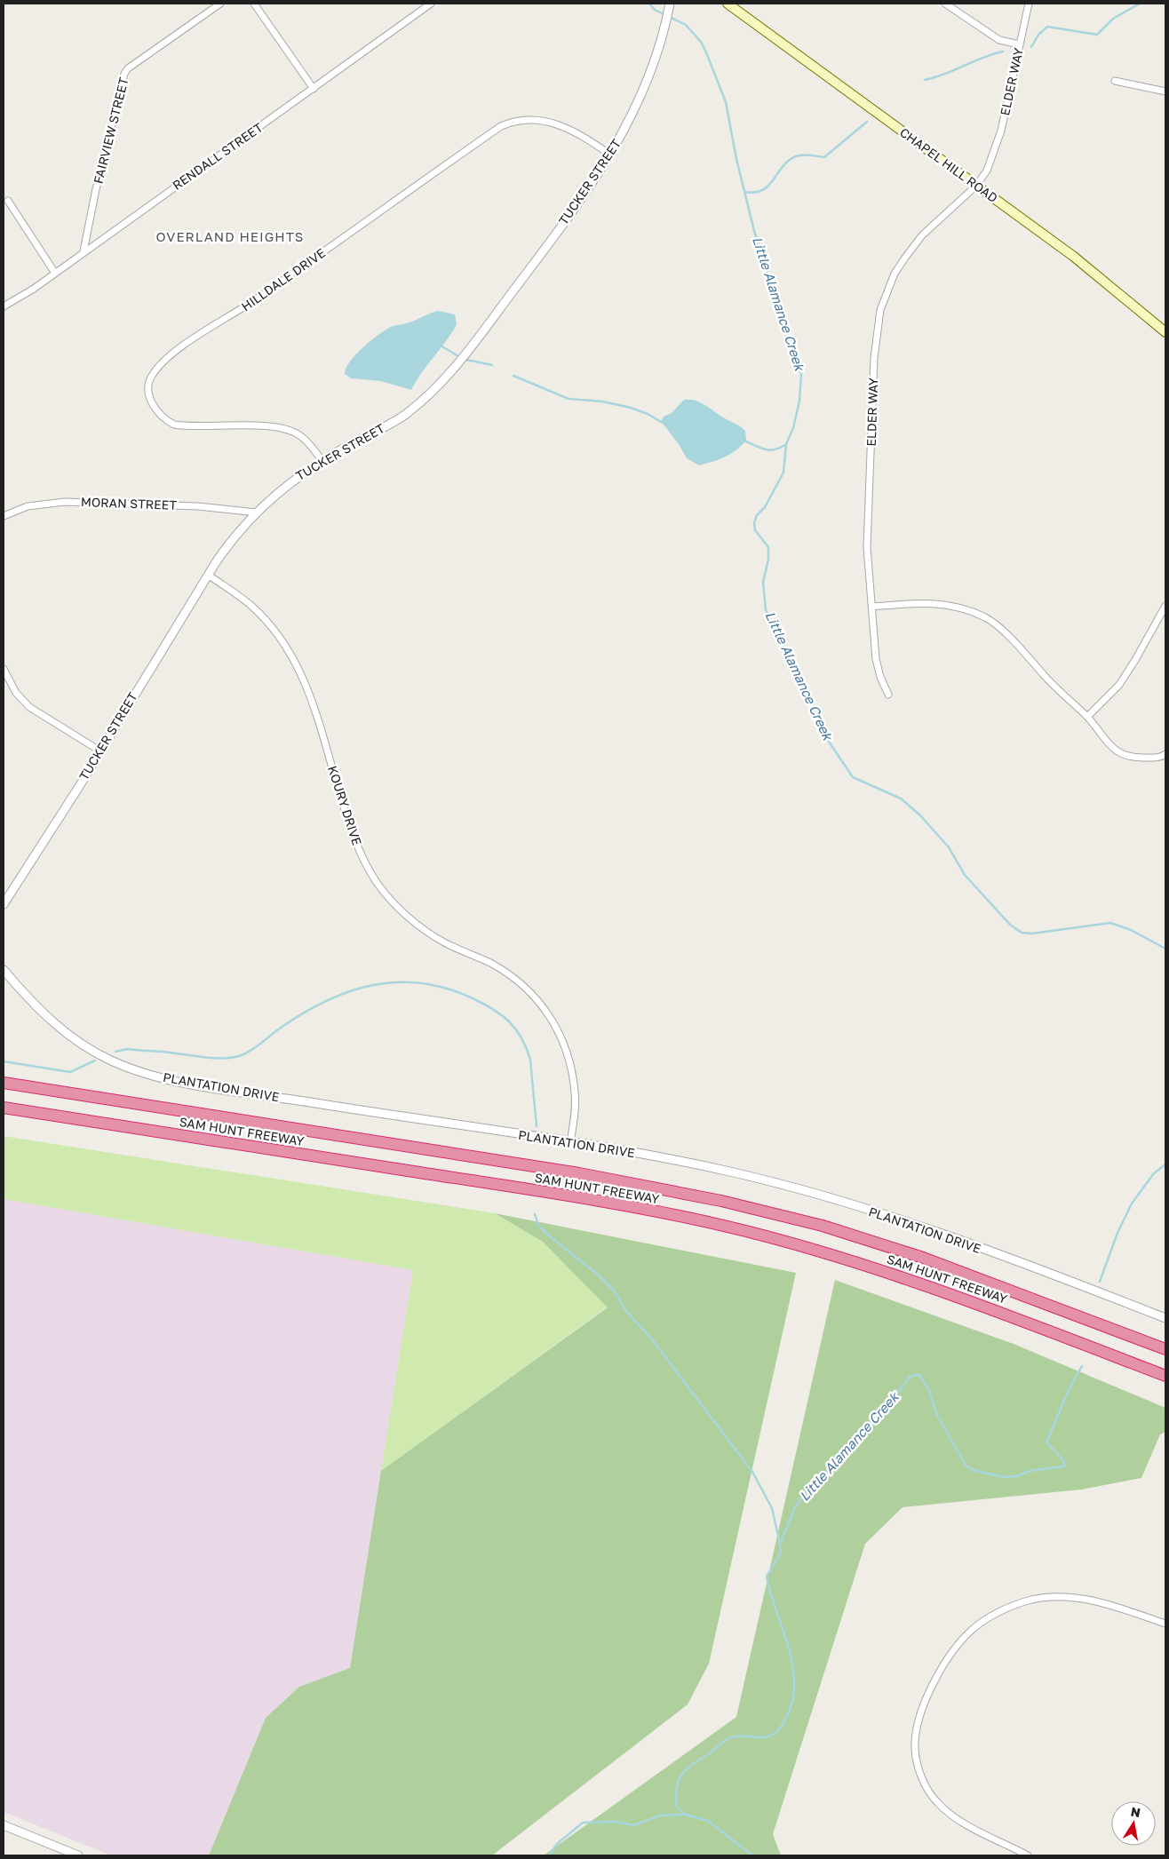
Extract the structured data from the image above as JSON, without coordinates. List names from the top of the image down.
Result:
{
  "streets": {
    "highway": ["SAM HUNT FREEWAY"],
    "main road": ["CHAPEL HILL ROAD"],
    "street": [
      "ELDER WAY",
      "FAIRVIEW STREET",
      "RENDALL STREET",
      "TUCKER STREET",
      "HILLDALE DRIVE",
      "MORAN STREET",
      "KOURY DRIVE",
      "PLANTATION DRIVE"
    ]
  },
  "crossings": [
    ["ELDER WAY", "CHAPEL HILL ROAD"],
    ["FAIRVIEW STREET", "RENDALL STREET"],
    ["TUCKER STREET", "HILLDALE DRIVE"],
    ["TUCKER STREET", "MORAN STREET"],
    ["TUCKER STREET", "KOURY DRIVE"],
    ["KOURY DRIVE", "PLANTATION DRIVE"]
  ],
  "districts": ["OVERLAND HEIGHTS"],
  "water": ["Little Alamance Creek"],
  "north": "top"
}
